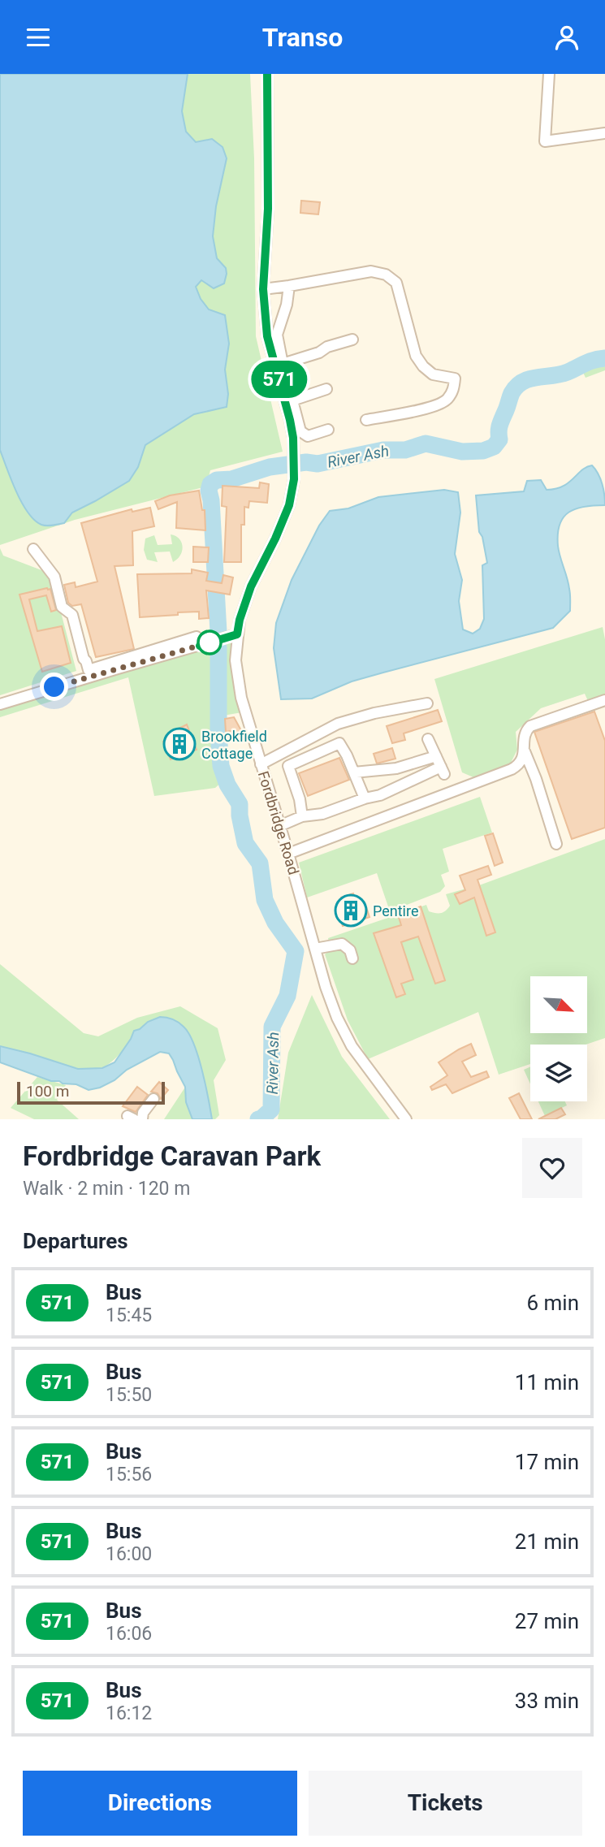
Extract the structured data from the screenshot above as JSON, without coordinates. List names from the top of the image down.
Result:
{
  "streets": {
    "street": ["Fordbridge Road"]
  },
  "water": ["River Ash"],
  "places": {
    "building": ["Brookfield Cottage", "Pentire"]
  },
  "lines": ["bus line 571"],
  "scale_bar": "100 m",
  "north": "bottom right",
  "page": {
    "header": "Transo",
    "on_map": "571",
    "scale": "100 m",
    "heading": [
      ["Fordbridge Caravan Park", "Walk · 2 min · 120 m"],
      "Departures"
    ],
    "list": [
      {
        "mark": "571",
        "name": "Bus",
        "note": "15:45",
        "value": "6 min"
      },
      {
        "mark": "571",
        "name": "Bus",
        "note": "15:50",
        "value": "11 min"
      },
      {
        "mark": "571",
        "name": "Bus",
        "note": "15:56",
        "value": "17 min"
      },
      {
        "mark": "571",
        "name": "Bus",
        "note": "16:00",
        "value": "21 min"
      },
      {
        "mark": "571",
        "name": "Bus",
        "note": "16:06",
        "value": "27 min"
      },
      {
        "mark": "571",
        "name": "Bus",
        "note": "16:12",
        "value": "33 min"
      }
    ],
    "buttons": ["Directions", "Tickets"]
  }
}
